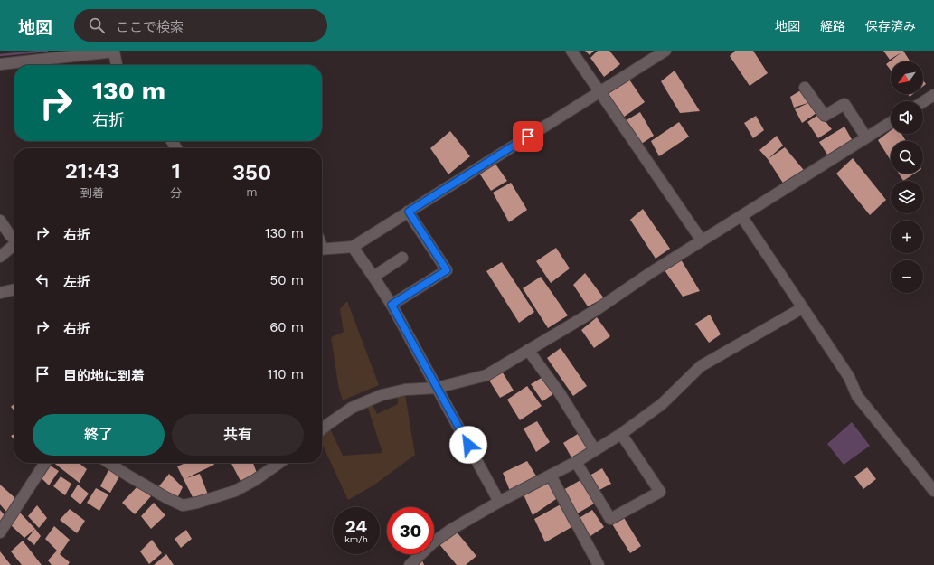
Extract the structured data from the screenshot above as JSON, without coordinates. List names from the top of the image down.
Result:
{
  "north": "bottom left",
  "page": {
    "header": "地図",
    "search": "ここで検索",
    "nav": ["地図", "経路", "保存済み"],
    "map_buttons": ["+", "−"],
    "turn": ["130 m", "右折"],
    "eta": [
      "21:43",
      "到着",
      "1",
      "分",
      "350",
      "m"
    ],
    "list": [
      {
        "name": "右折",
        "value": "130 m"
      },
      {
        "name": "左折",
        "value": "50 m"
      },
      {
        "name": "右折",
        "value": "60 m"
      },
      {
        "name": "目的地に到着",
        "value": "110 m"
      }
    ],
    "buttons": ["終了", "共有"],
    "speed": "24 km/h",
    "limit": "30"
  }
}
